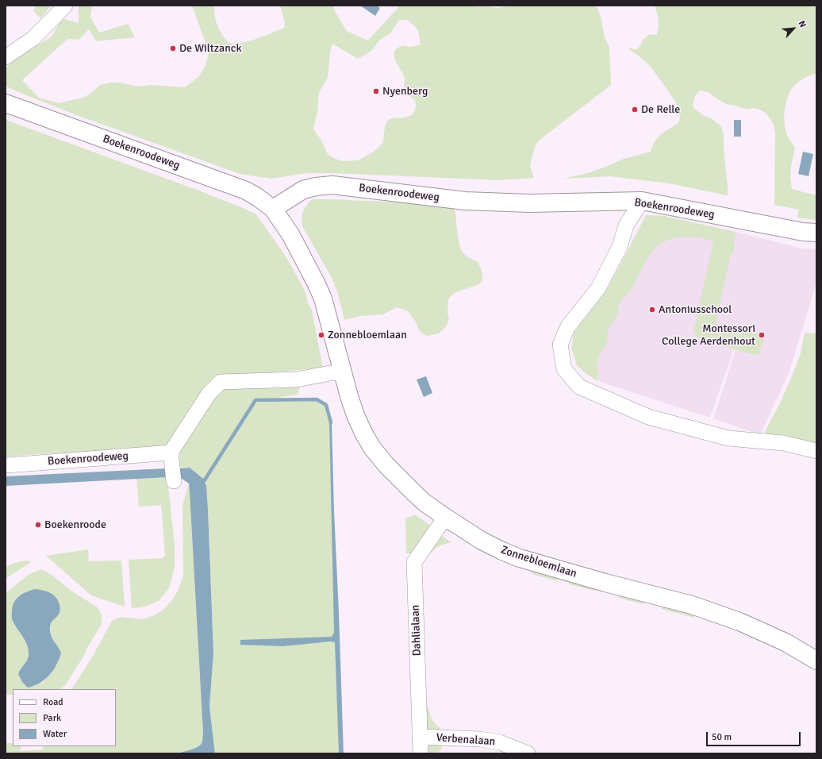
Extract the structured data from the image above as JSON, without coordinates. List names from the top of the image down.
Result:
{
  "streets": {
    "main road": ["Boekenroodeweg", "Zonnebloemlaan"],
    "street": ["Dahlialaan", "Verbenalaan"]
  },
  "crossings": [
    ["Boekenroodeweg", "Zonnebloemlaan"],
    ["Zonnebloemlaan", "Dahlialaan"],
    ["Dahlialaan", "Verbenalaan"]
  ],
  "places": [
    "De Wiltzanck",
    "Nyenberg",
    "De Relle",
    "Antoniusschool",
    "Zonnebloemlaan",
    "Montessori College Aerdenhout",
    "Boekenroode"
  ],
  "legend": ["Road", "Park", "Water"],
  "scale_bar": "50 m",
  "north": "top right"
}
